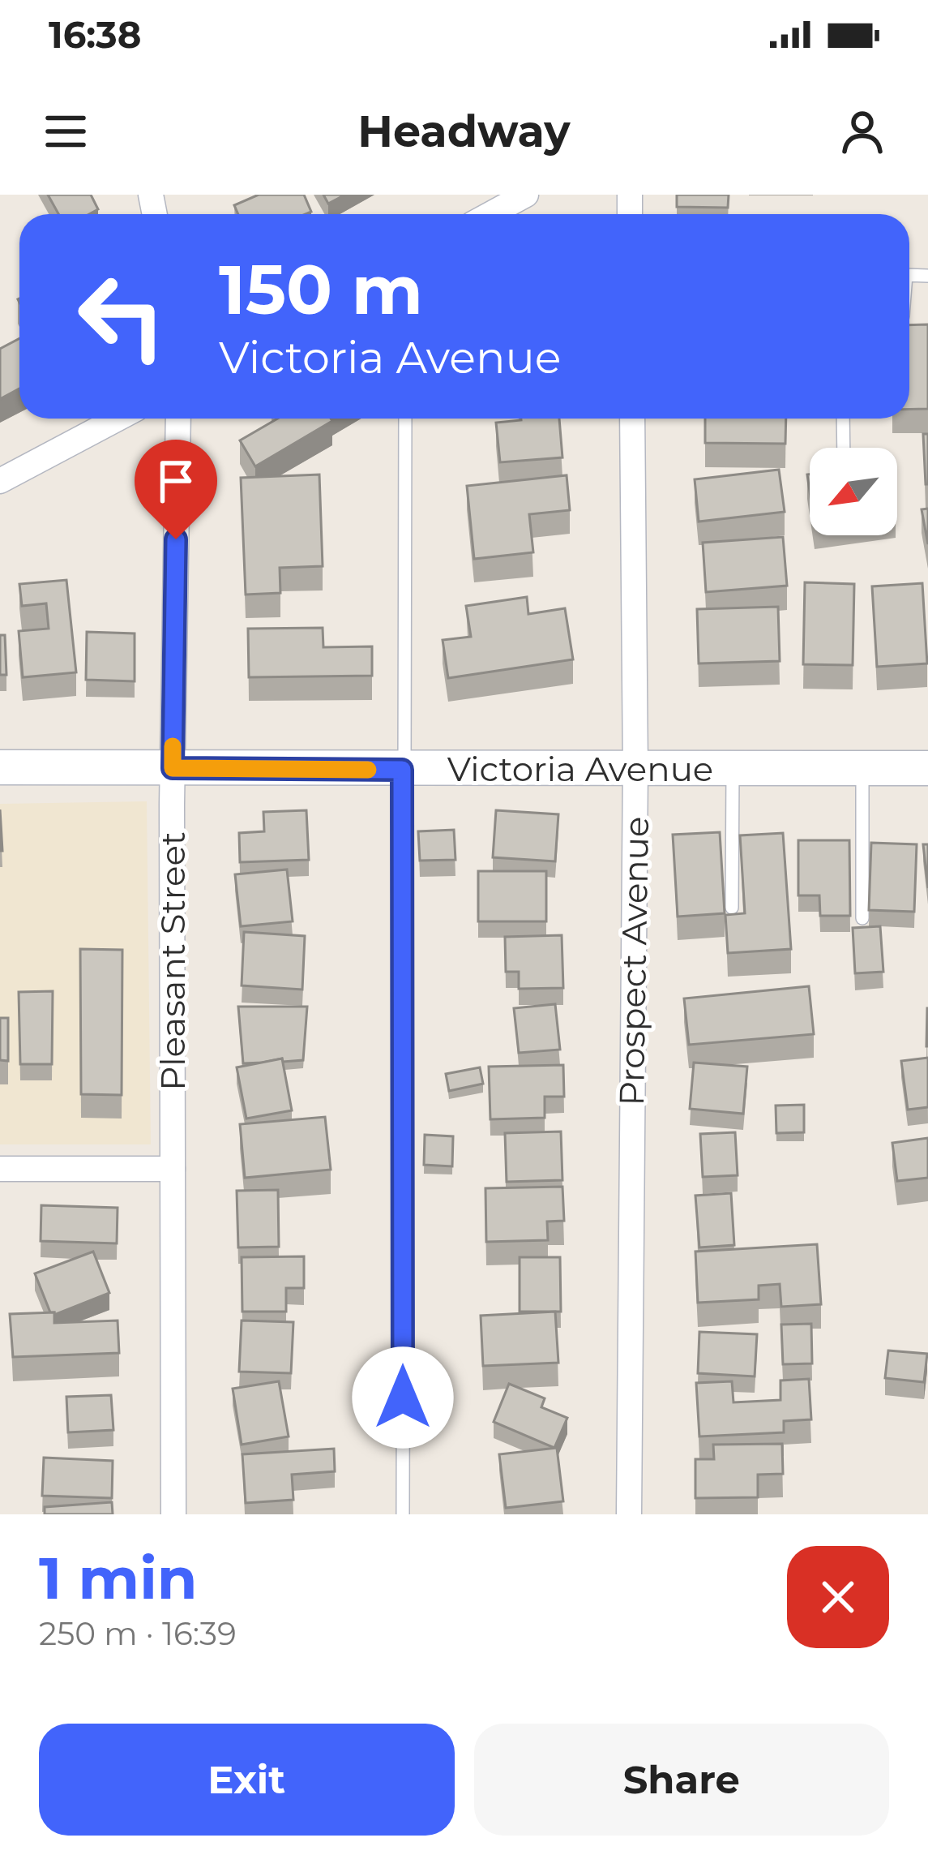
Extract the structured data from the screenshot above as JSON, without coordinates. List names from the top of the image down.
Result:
{
  "streets": {
    "street": ["Victoria Avenue", "Pleasant Street", "Prospect Avenue"]
  },
  "crossings": [
    ["Victoria Avenue", "Pleasant Street"],
    ["Victoria Avenue", "Prospect Avenue"]
  ],
  "north": "bottom left",
  "page": {
    "status": "16:38",
    "header": "Headway",
    "turn": ["150 m", "Victoria Avenue"],
    "heading": ["1 min", "250 m · 16:39"],
    "buttons": ["Exit", "Share"]
  }
}
